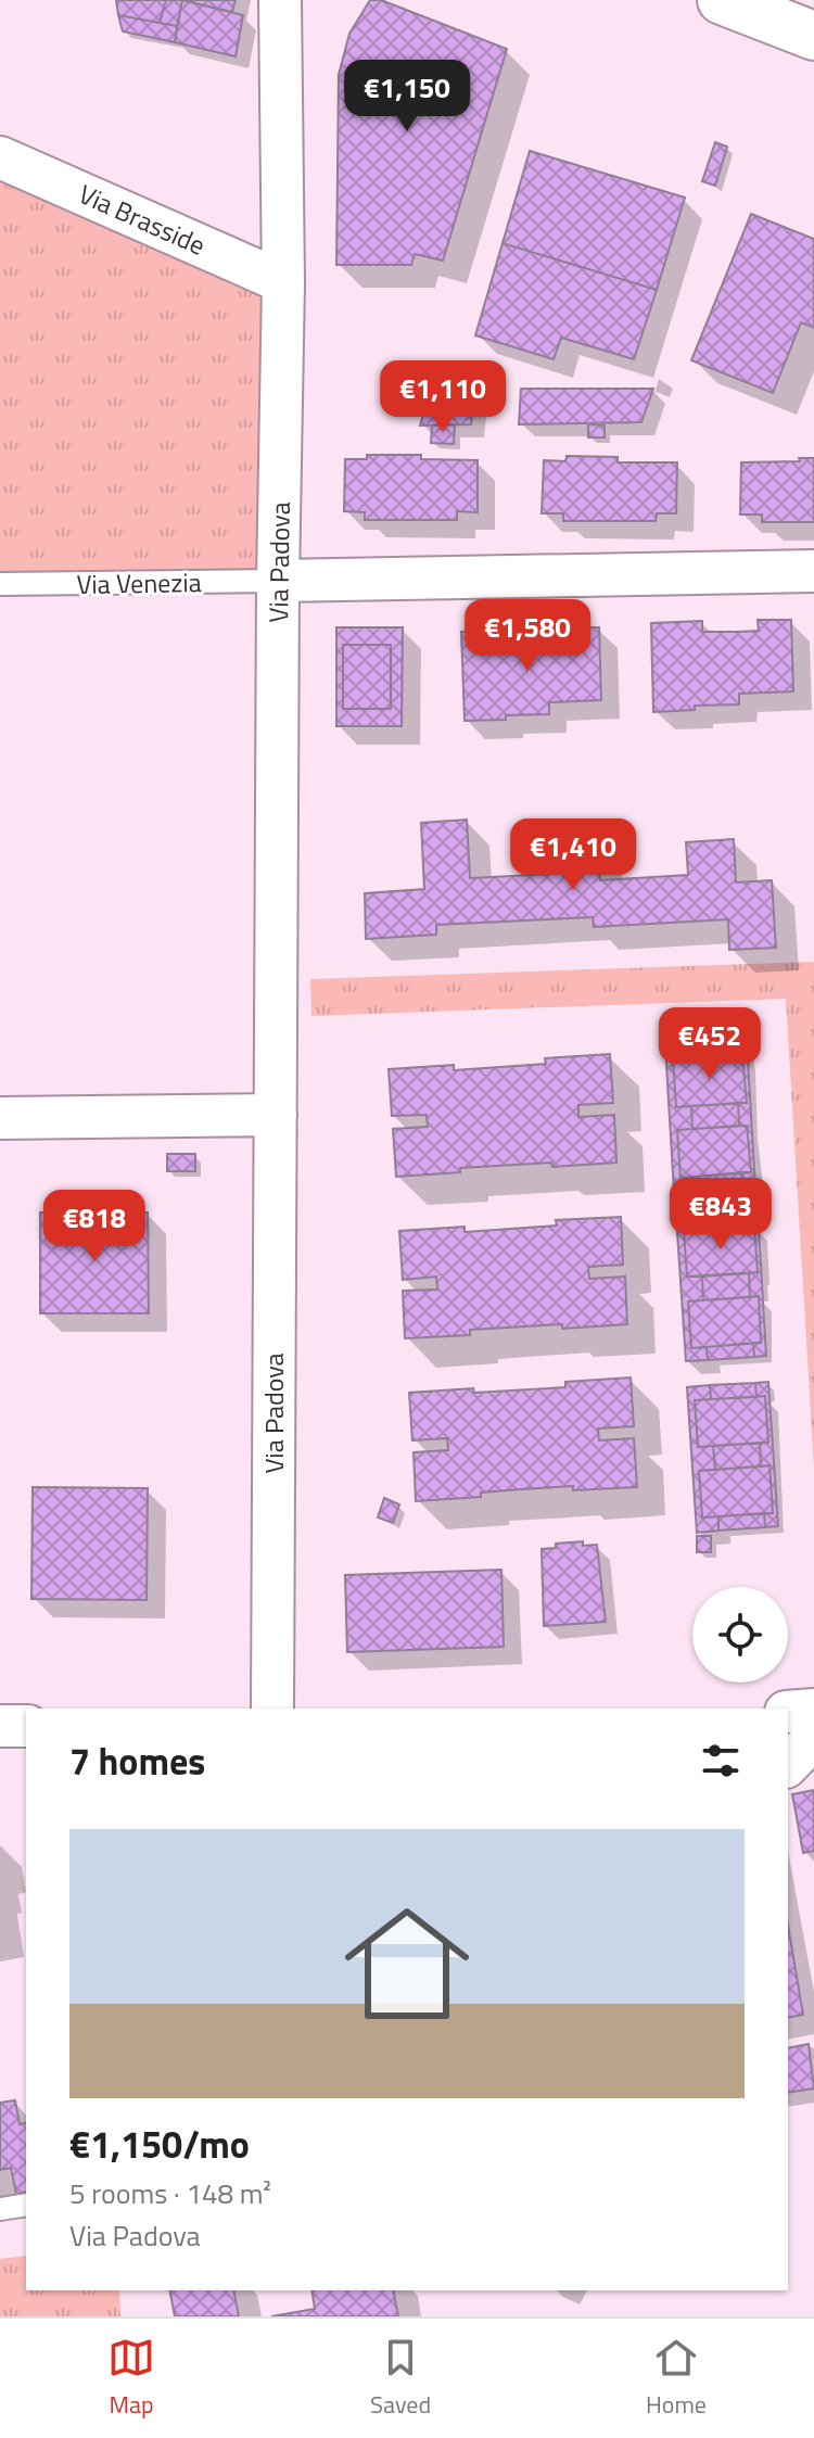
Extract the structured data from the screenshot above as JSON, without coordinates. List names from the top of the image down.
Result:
{
  "streets": {
    "street": ["Via Brasside", "Via Padova"],
    "lane": ["Via Venezia"]
  },
  "crossings": [
    ["Via Brasside", "Via Padova"],
    ["Via Padova", "Via Venezia"]
  ],
  "page": {
    "price": [
      "€1,150",
      "€1,110",
      "€1,580",
      "€1,410",
      "€452",
      "€843",
      "€818"
    ],
    "heading": "7 homes",
    "list": [
      {
        "name": "€1,150/mo",
        "note": "5 rooms · 148 m² · Via Padova"
      }
    ],
    "tabs": ["Map", "Saved", "Home"]
  }
}
